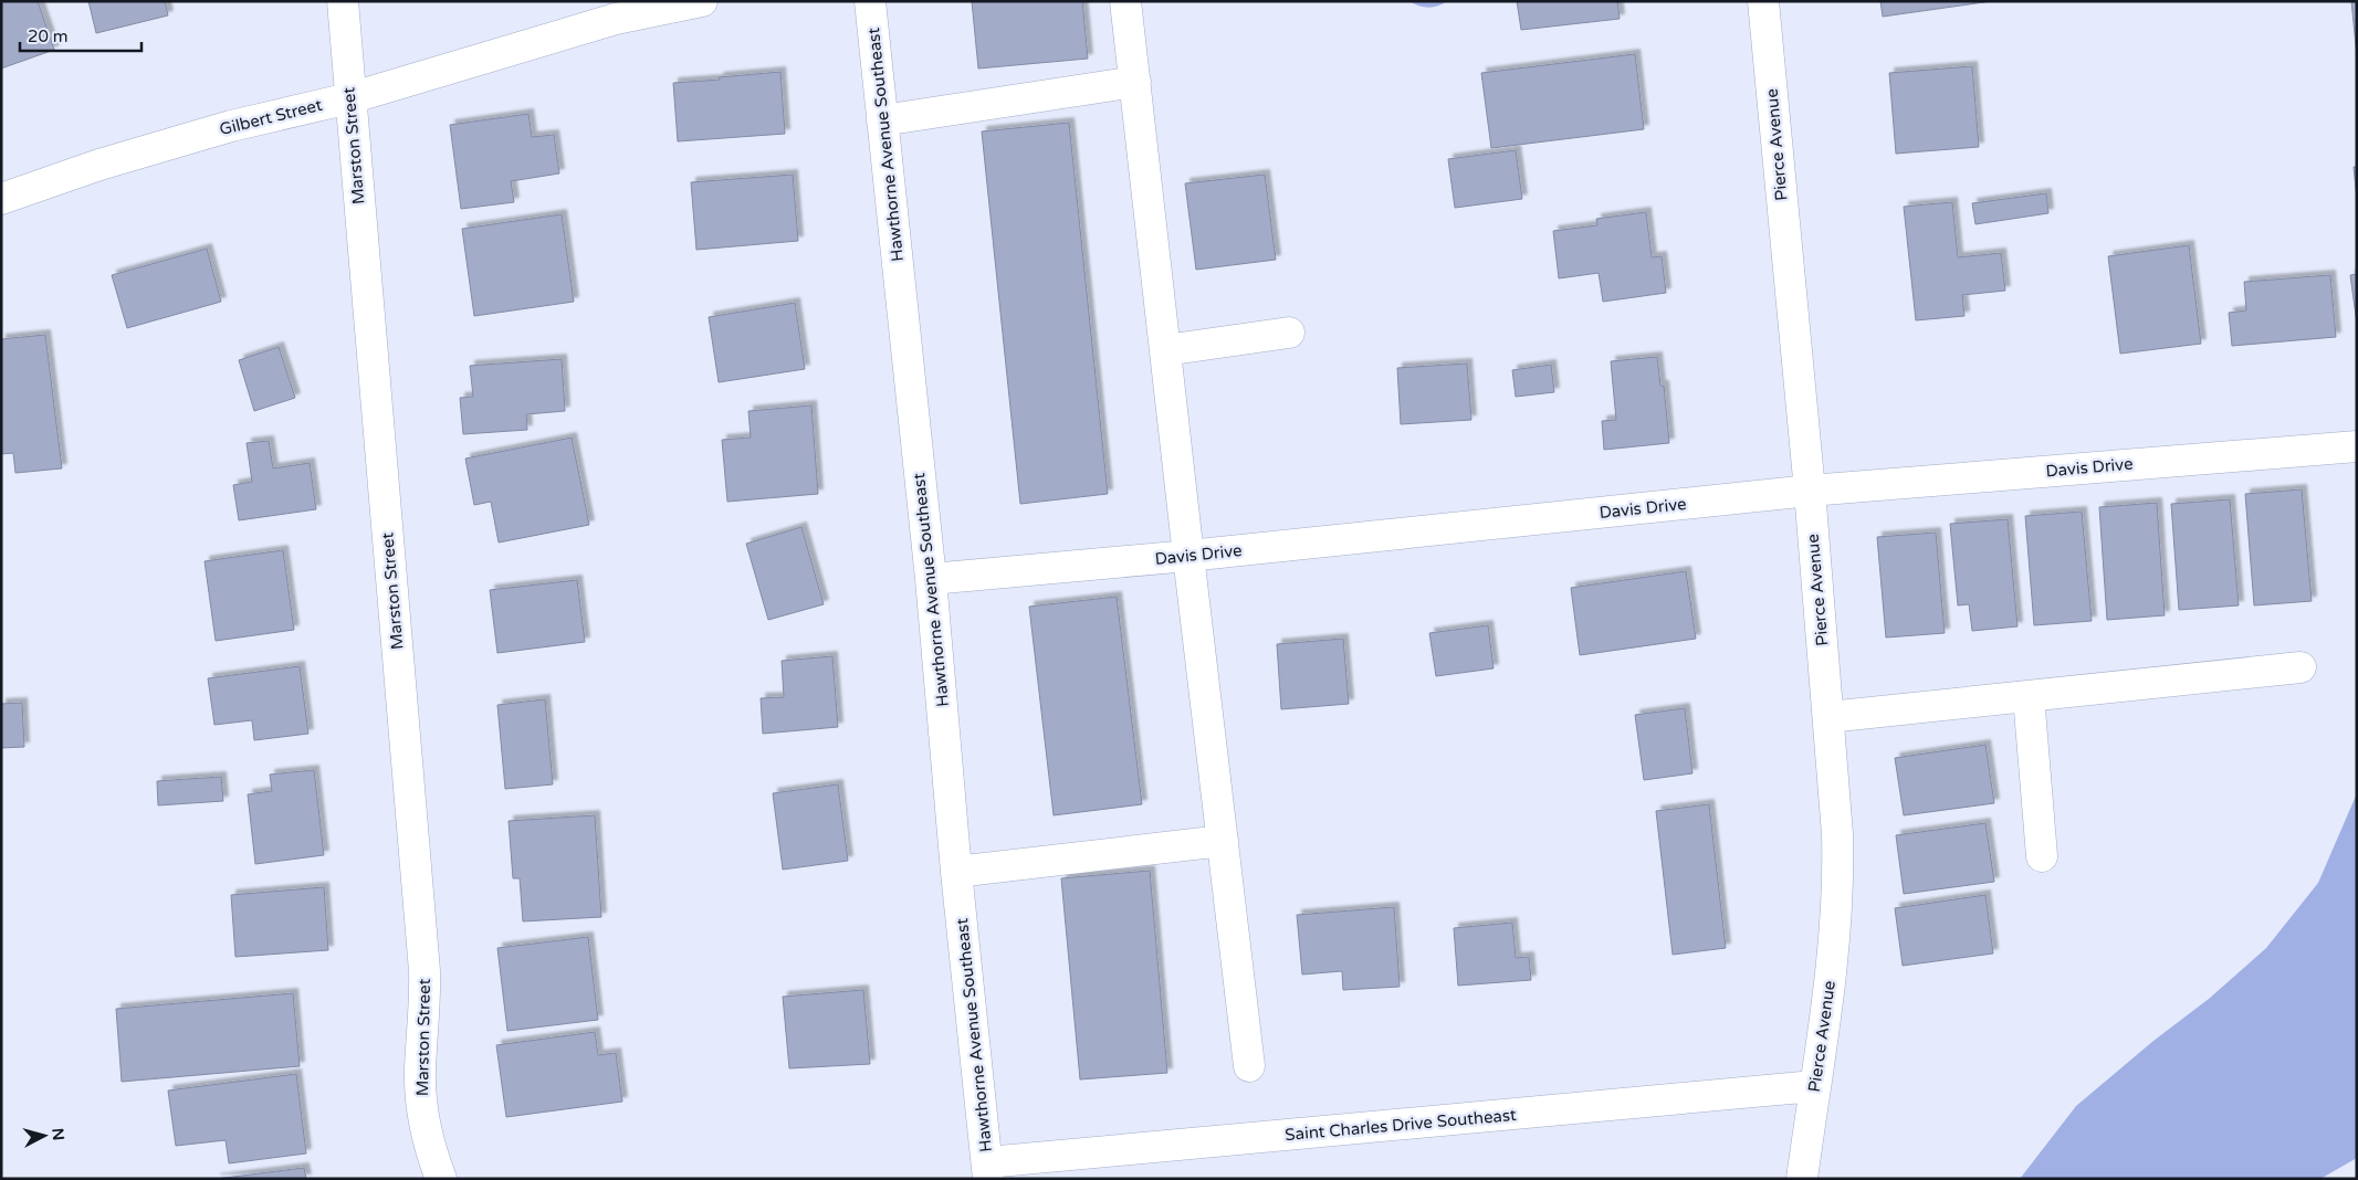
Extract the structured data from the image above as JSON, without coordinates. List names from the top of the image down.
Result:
{
  "streets": {
    "street": [
      "Gilbert Street",
      "Hawthorne Avenue Southeast",
      "Pierce Avenue",
      "Marston Street",
      "Davis Drive",
      "Saint Charles Drive Southeast"
    ]
  },
  "crossings": [
    ["Gilbert Street", "Marston Street"],
    ["Hawthorne Avenue Southeast", "Davis Drive"],
    ["Hawthorne Avenue Southeast", "Saint Charles Drive Southeast"],
    ["Pierce Avenue", "Davis Drive"],
    ["Pierce Avenue", "Saint Charles Drive Southeast"]
  ],
  "scale_bar": "20 m",
  "north": "right"
}
